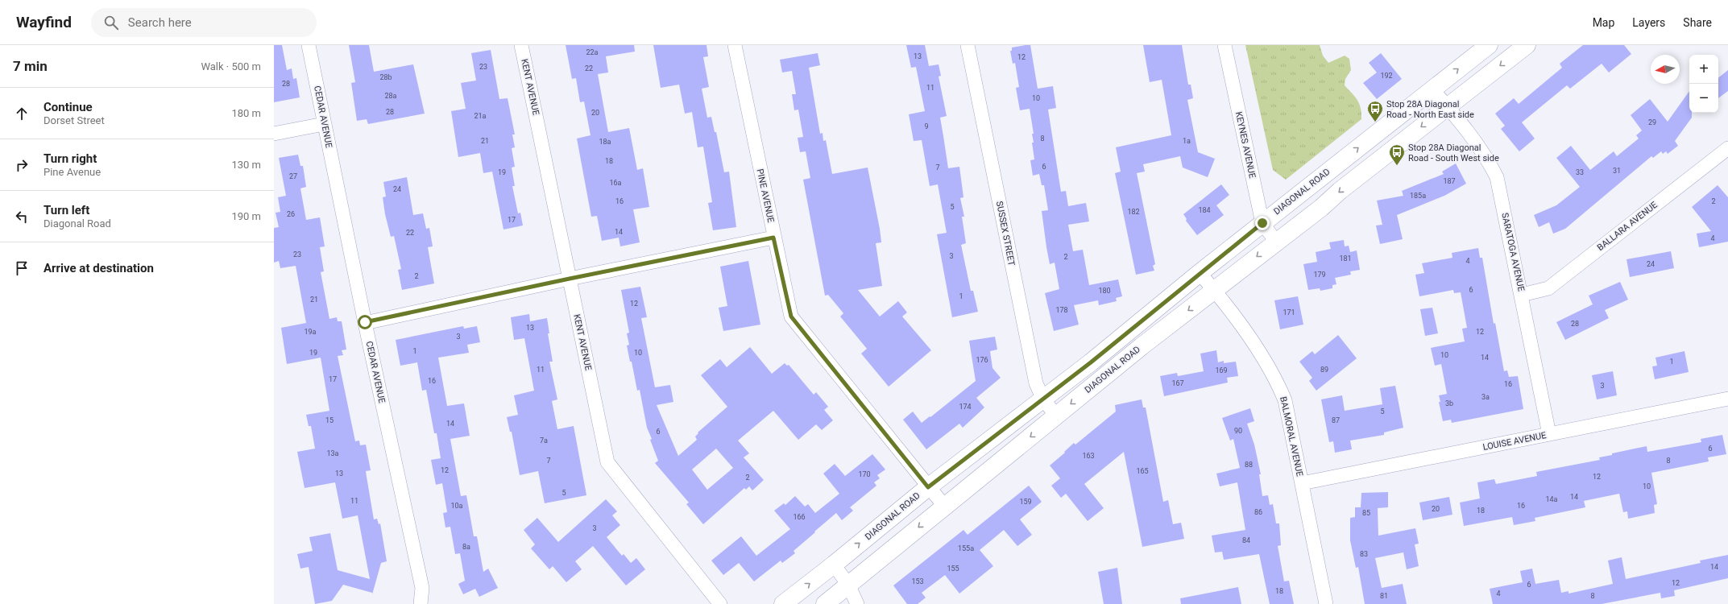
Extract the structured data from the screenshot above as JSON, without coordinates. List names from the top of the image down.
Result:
{
  "streets": {
    "main road": ["DIAGONAL ROAD"],
    "street": [
      "KENT AVENUE",
      "CEDAR AVENUE",
      "KEYNES AVENUE",
      "PINE AVENUE",
      "BALLARA AVENUE",
      "SUSSEX STREET",
      "SARATOGA AVENUE",
      "BALMORAL AVENUE",
      "LOUISE AVENUE"
    ]
  },
  "crossings": [
    ["KEYNES AVENUE", "DIAGONAL ROAD"],
    ["DIAGONAL ROAD", "PINE AVENUE"],
    ["DIAGONAL ROAD", "SUSSEX STREET"],
    ["DIAGONAL ROAD", "SARATOGA AVENUE"],
    ["DIAGONAL ROAD", "BALMORAL AVENUE"],
    ["BALLARA AVENUE", "SARATOGA AVENUE"],
    ["SARATOGA AVENUE", "LOUISE AVENUE"],
    ["BALMORAL AVENUE", "LOUISE AVENUE"]
  ],
  "places": {
    "bus stop": ["Stop 28A Diagonal Road - North East side", "Stop 28A Diagonal Road - South West side"]
  },
  "house_numbers": [
    "22a",
    "13",
    "12",
    "23",
    "22",
    "192",
    "28b",
    "28",
    "11",
    "28a",
    "10",
    "28",
    "20",
    "21a",
    "29",
    "9",
    "8",
    "21",
    "1a",
    "18a",
    "18",
    "6",
    "7",
    "31",
    "19",
    "33",
    "27",
    "187",
    "16a",
    "24",
    "185a",
    "16",
    "2",
    "5",
    "184",
    "182",
    "26",
    "17",
    "14",
    "22",
    "4",
    "23",
    "3",
    "2",
    "181",
    "4",
    "24",
    "179",
    "2",
    "6",
    "180",
    "1",
    "21",
    "12",
    "178",
    "171",
    "28",
    "13",
    "19a",
    "12",
    "3",
    "1",
    "19",
    "10",
    "10",
    "14",
    "176",
    "1",
    "11",
    "89",
    "169",
    "17",
    "16",
    "167",
    "16",
    "3",
    "3a",
    "3b",
    "174",
    "5",
    "15",
    "87",
    "14",
    "90",
    "6",
    "7a",
    "6",
    "13a",
    "163",
    "7",
    "8",
    "88",
    "12",
    "165",
    "13",
    "170",
    "12",
    "2",
    "10",
    "5",
    "14",
    "14a",
    "11",
    "159",
    "10a",
    "16",
    "20",
    "18",
    "86",
    "85",
    "166",
    "3",
    "84",
    "8a",
    "155a",
    "83",
    "14",
    "155",
    "153",
    "12",
    "6",
    "18",
    "4",
    "81",
    "8"
  ],
  "north": "left",
  "page": {
    "header": "Wayfind",
    "search": "Search here",
    "nav": ["Map", "Layers", "Share"],
    "heading": ["7 min", "Walk · 500 m"],
    "map_buttons": ["+", "−"],
    "list": [
      ["Continue", "Dorset Street", "180 m"],
      ["Turn right", "Pine Avenue", "130 m"],
      ["Turn left", "Diagonal Road", "190 m"],
      "Arrive at destination"
    ]
  }
}
